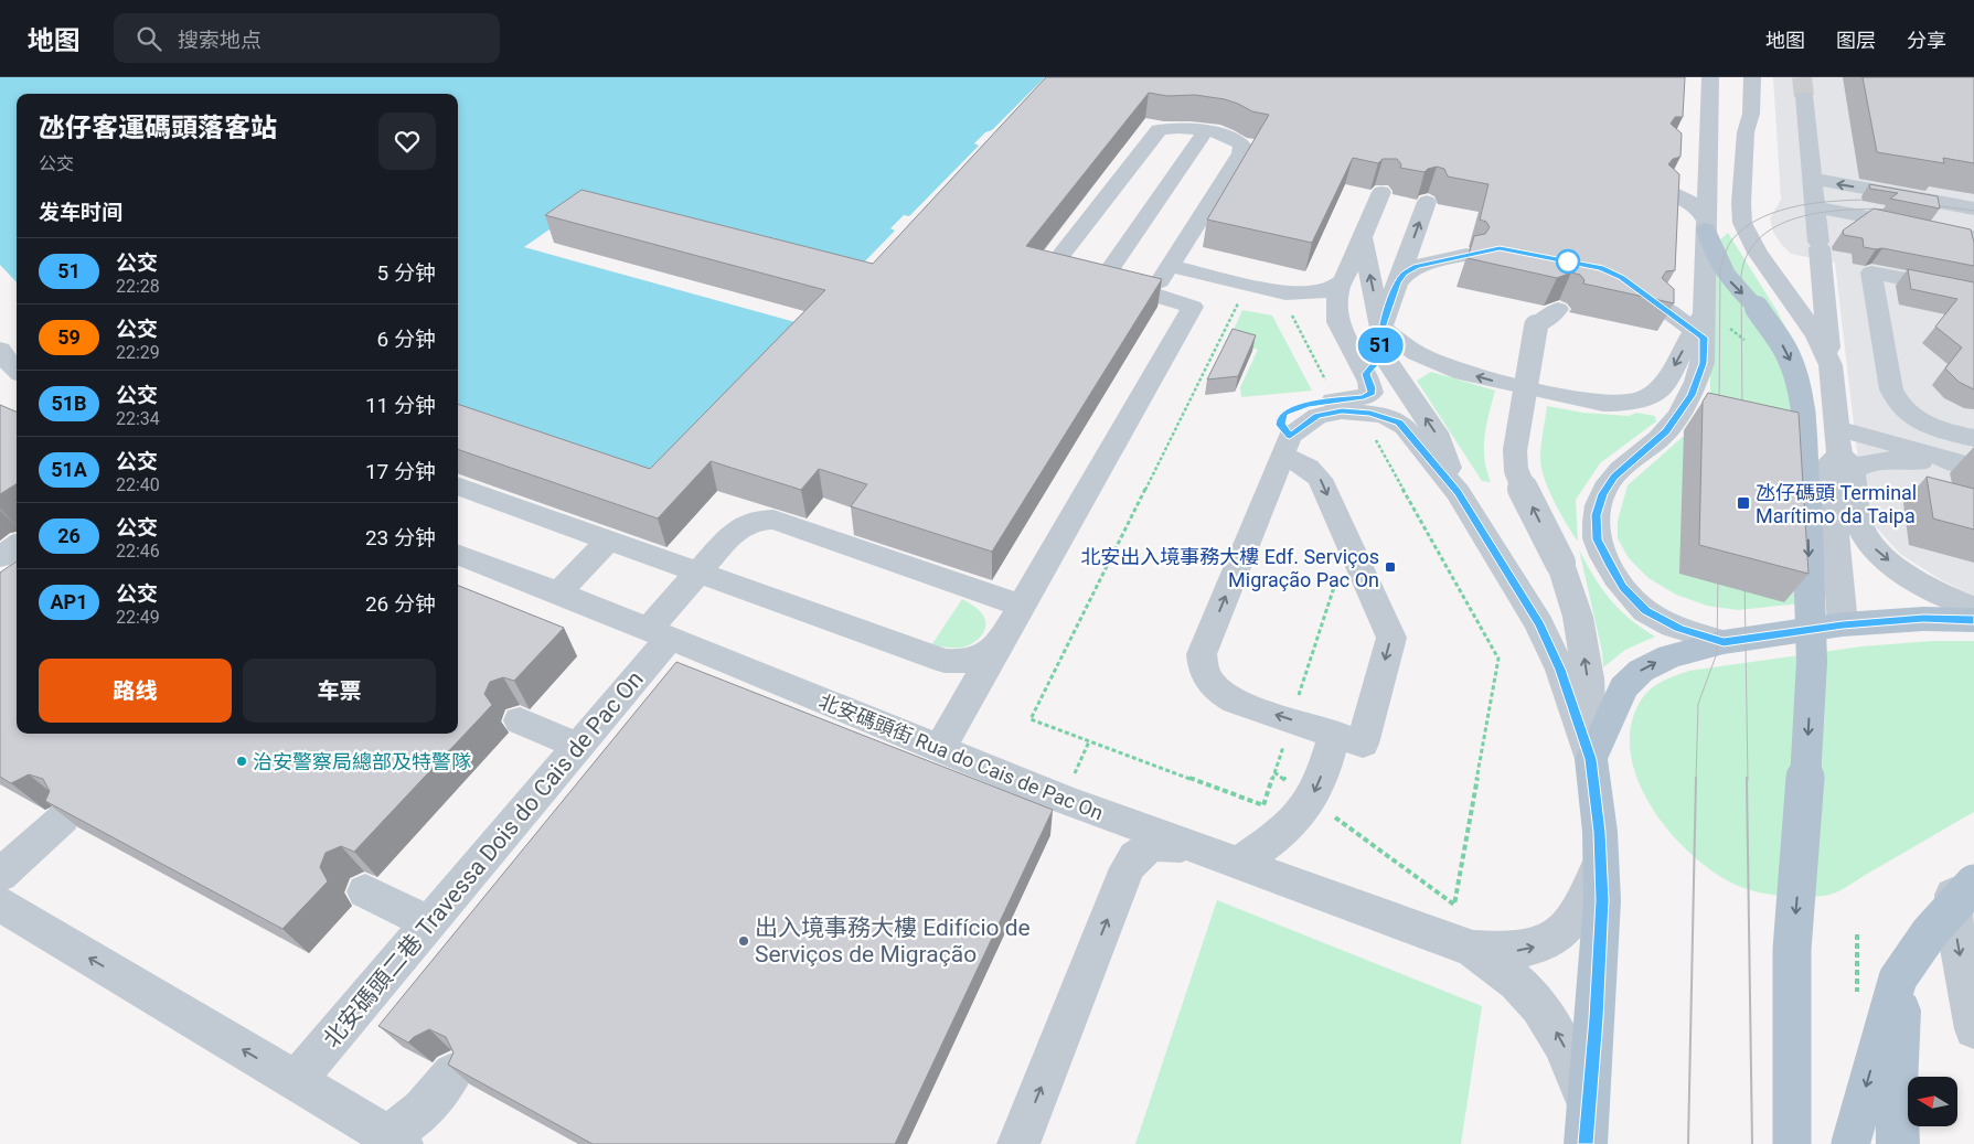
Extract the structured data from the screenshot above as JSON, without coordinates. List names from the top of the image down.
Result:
{
  "streets": {
    "street": ["北安碼頭街 Rua do Cais de Pac On", "北安碼頭二巷 Travessa Dois do Cais de Pac On"]
  },
  "crossings": [
    ["北安碼頭街 Rua do Cais de Pac On", "北安碼頭二巷 Travessa Dois do Cais de Pac On"]
  ],
  "places": {
    "transit": ["氹仔碼頭 Terminal Marítimo da Taipa", "北安出入境事務大樓 Edf. Serviços Migração Pac On"],
    "other": ["治安警察局總部及特警隊", "出入境事務大樓 Edifício de Serviços de Migração"]
  },
  "lines": ["bus line 51"],
  "north": "left",
  "page": {
    "header": "地图",
    "search": "搜索地点",
    "nav": ["地图", "图层", "分享"],
    "on_map": "51",
    "heading": [
      ["氹仔客運碼頭落客站", "公交"],
      "发车时间"
    ],
    "list": [
      {
        "mark": "51",
        "name": "公交",
        "note": "22:28",
        "value": "5 分钟"
      },
      {
        "mark": "59",
        "name": "公交",
        "note": "22:29",
        "value": "6 分钟"
      },
      {
        "mark": "51B",
        "name": "公交",
        "note": "22:34",
        "value": "11 分钟"
      },
      {
        "mark": "51A",
        "name": "公交",
        "note": "22:40",
        "value": "17 分钟"
      },
      {
        "mark": "26",
        "name": "公交",
        "note": "22:46",
        "value": "23 分钟"
      },
      {
        "mark": "AP1",
        "name": "公交",
        "note": "22:49",
        "value": "26 分钟"
      }
    ],
    "buttons": ["路线", "车票"]
  }
}
